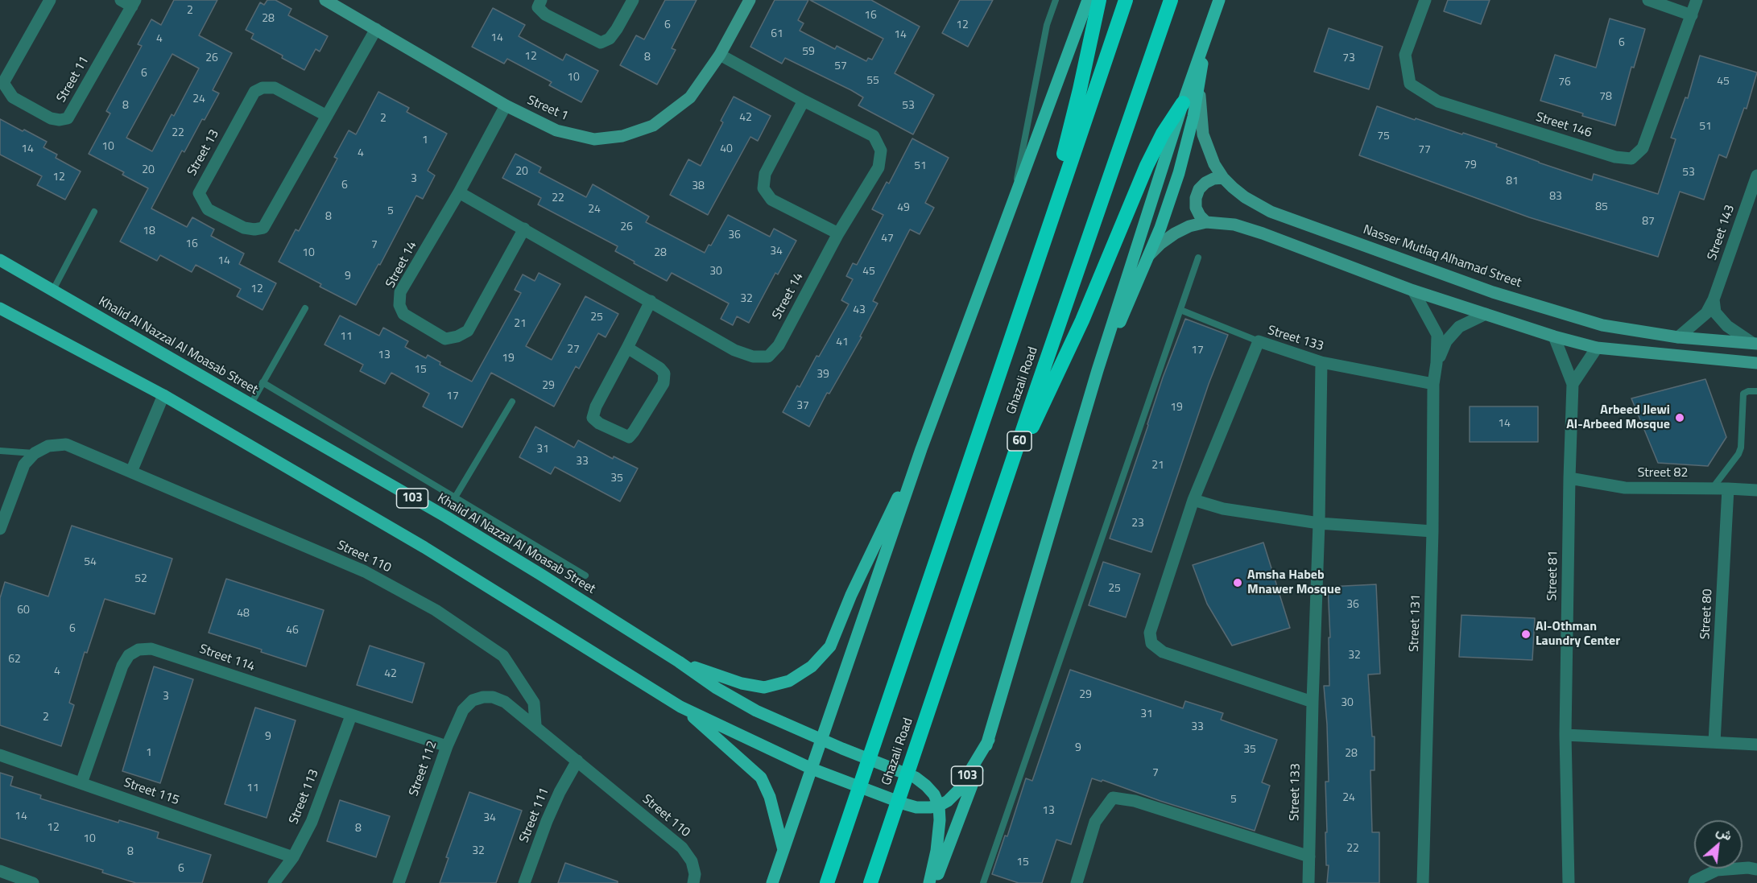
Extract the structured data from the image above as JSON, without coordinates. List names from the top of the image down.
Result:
{
  "streets": {
    "highway": ["Ghazali Road", "60"],
    "main road": ["Khalid Al Nazzal Al Moasab Street", "103"],
    "street": [
      "Street 11",
      "Street 1",
      "Street 146",
      "Street 13",
      "Street 143",
      "Nasser Mutlaq Alhamad Street",
      "Street 14",
      "Street 133",
      "Street 82",
      "Street 110",
      "Street 81",
      "Street 80",
      "Street 131",
      "Street 114",
      "Street 112",
      "Street 115",
      "Street 113",
      "Street 111"
    ]
  },
  "crossings": [
    ["Street 1", "Street 13"],
    ["Street 1", "Street 14"],
    ["Street 143", "Nasser Mutlaq Alhamad Street"],
    ["Street 133", "Street 131"],
    ["Khalid Al Nazzal Al Moasab Street", "103"],
    ["Street 82", "Street 81"],
    ["Street 82", "Street 80"],
    ["Street 110", "Street 112"],
    ["Street 110", "Street 111"],
    ["Street 114", "Street 112"],
    ["Street 114", "Street 115"],
    ["Street 114", "Street 113"],
    ["Street 115", "Street 113"]
  ],
  "places": ["Arbeed Jlewi Al-Arbeed Mosque", "Amsha Habeb Mnawer Mosque", "Al-Othman Laundry Center"],
  "house_numbers": [
    "2",
    "16",
    "28",
    "6",
    "12",
    "61",
    "14",
    "14",
    "4",
    "6",
    "59",
    "12",
    "8",
    "26",
    "73",
    "57",
    "6",
    "10",
    "55",
    "45",
    "76",
    "78",
    "24",
    "8",
    "53",
    "42",
    "2",
    "51",
    "22",
    "75",
    "1",
    "10",
    "14",
    "40",
    "77",
    "4",
    "79",
    "51",
    "20",
    "20",
    "53",
    "12",
    "3",
    "81",
    "6",
    "38",
    "83",
    "22",
    "85",
    "49",
    "24",
    "5",
    "8",
    "87",
    "26",
    "18",
    "36",
    "47",
    "16",
    "7",
    "34",
    "10",
    "28",
    "14",
    "30",
    "45",
    "9",
    "12",
    "32",
    "43",
    "25",
    "21",
    "11",
    "41",
    "27",
    "17",
    "13",
    "19",
    "15",
    "39",
    "29",
    "17",
    "37",
    "19",
    "14",
    "31",
    "33",
    "21",
    "35",
    "23",
    "54",
    "52",
    "25",
    "36",
    "60",
    "48",
    "6",
    "46",
    "32",
    "62",
    "4",
    "42",
    "29",
    "3",
    "30",
    "31",
    "2",
    "33",
    "9",
    "9",
    "35",
    "1",
    "28",
    "7",
    "11",
    "24",
    "5",
    "13",
    "14",
    "34",
    "12",
    "8",
    "10",
    "22",
    "32",
    "8",
    "15",
    "6"
  ],
  "north": "top right"
}
